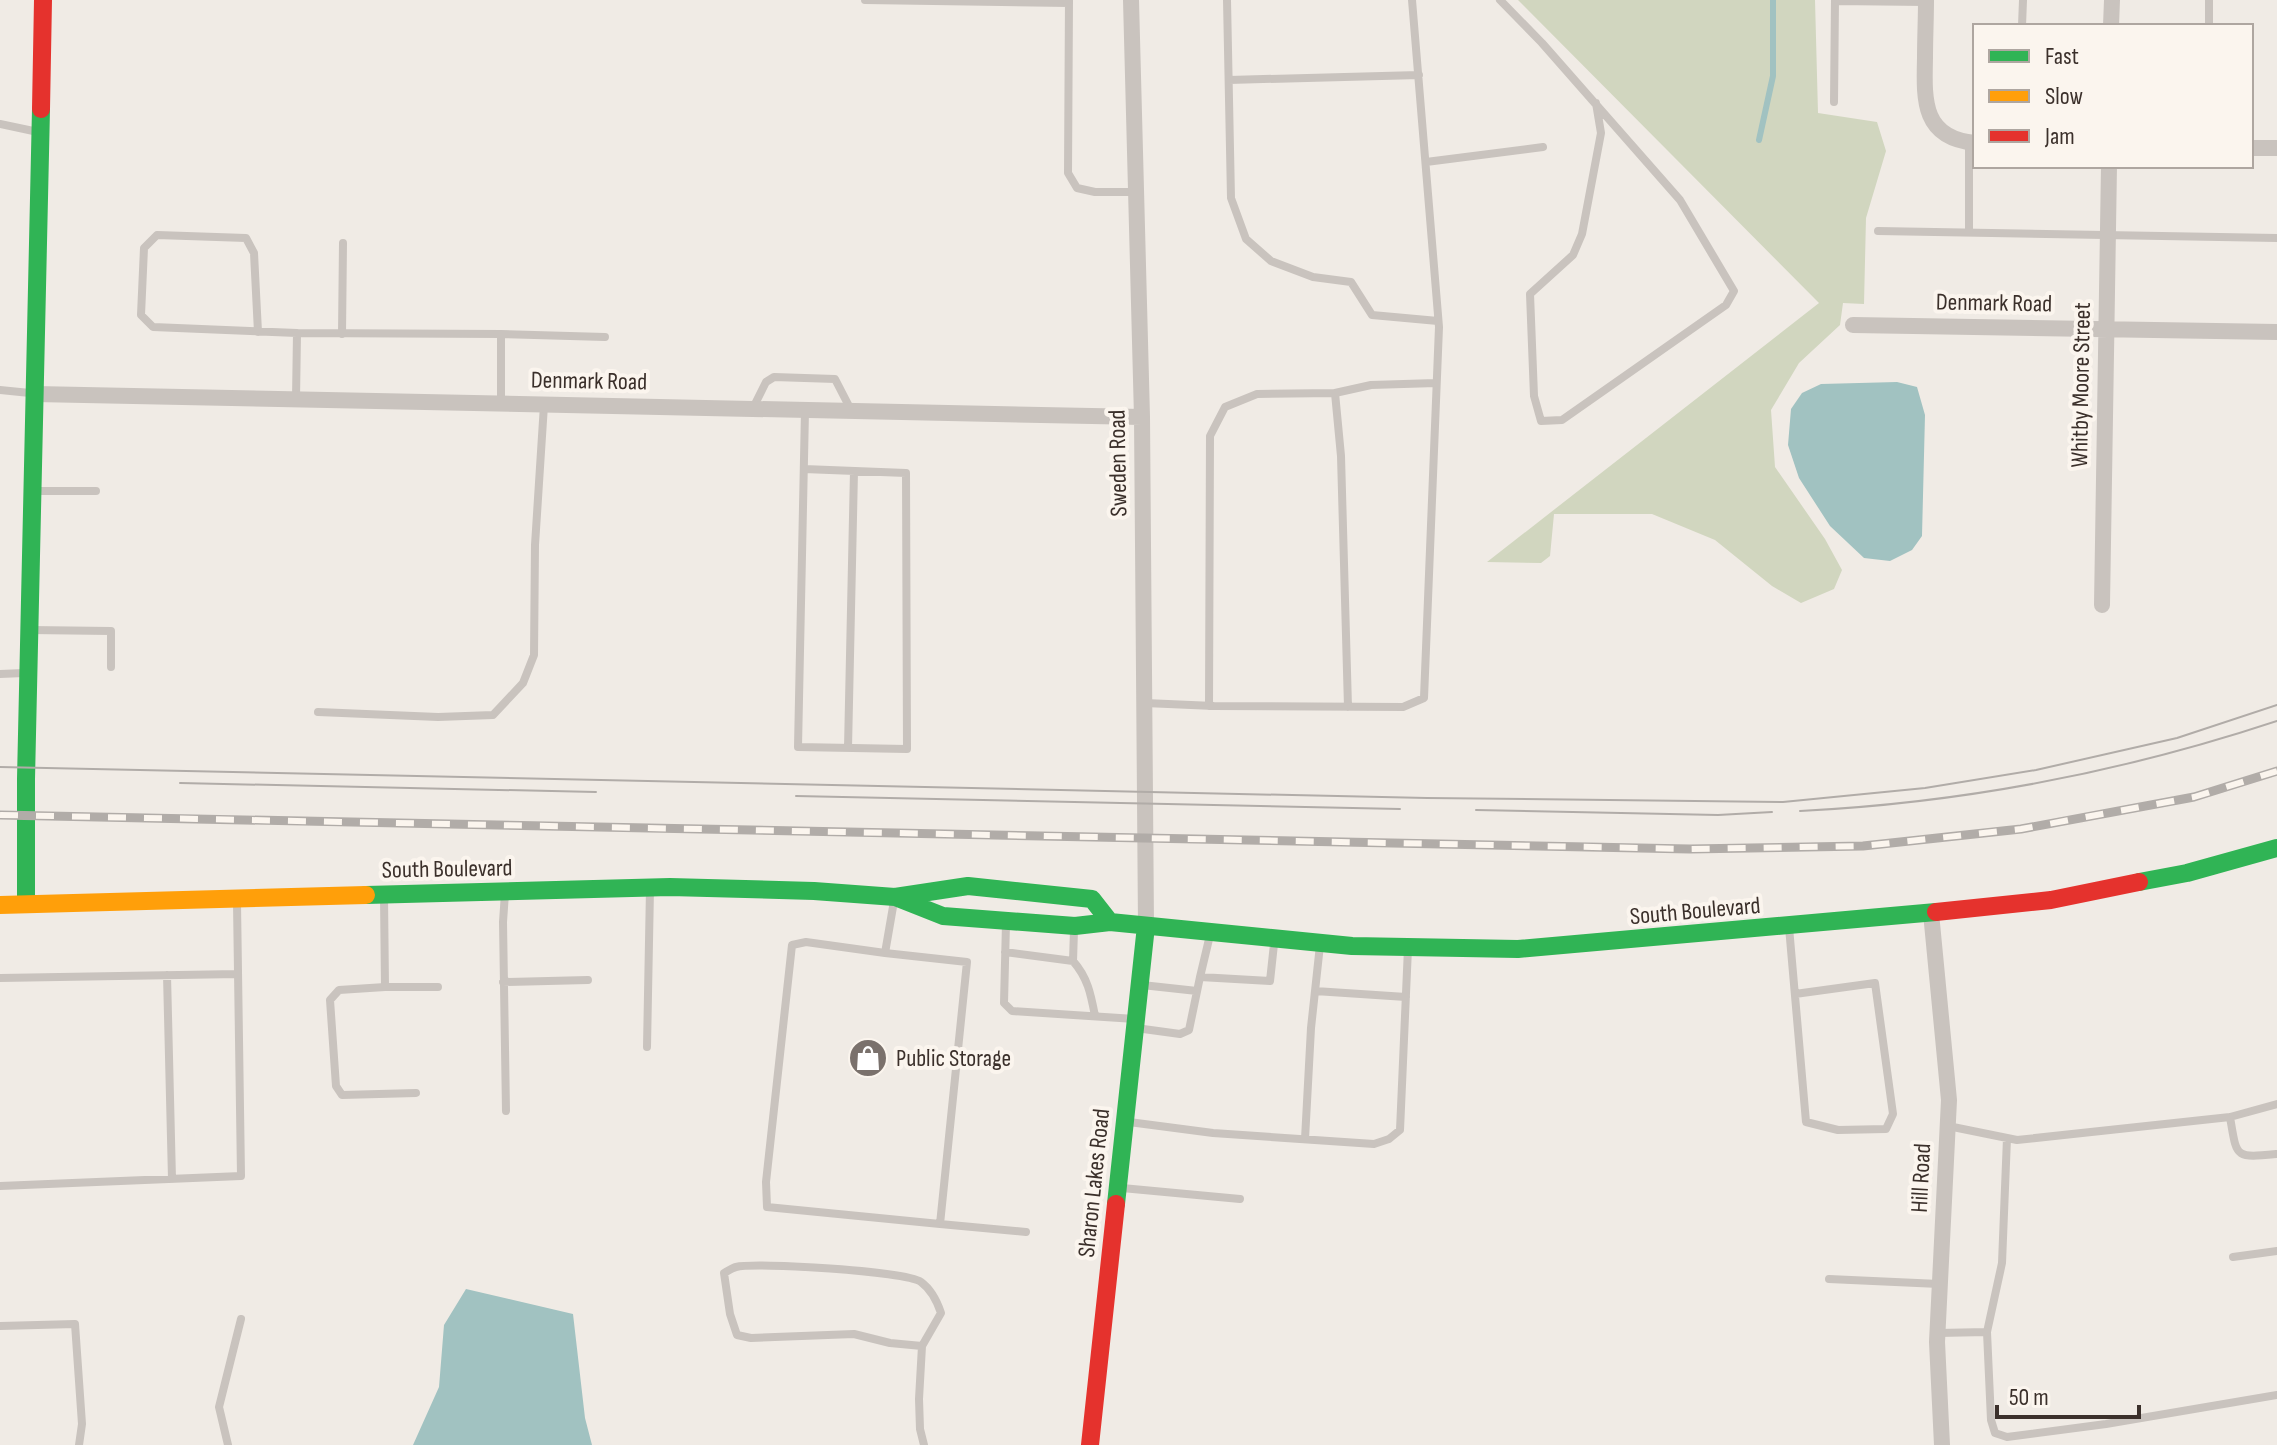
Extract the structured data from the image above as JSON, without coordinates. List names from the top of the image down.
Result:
{
  "streets": {
    "main road": ["South Boulevard", "Sharon Lakes Road"],
    "street": [
      "Denmark Road",
      "Whitby Moore Street",
      "Sweden Road",
      "Hill Road"
    ]
  },
  "crossings": [
    ["Denmark Road", "Whitby Moore Street"],
    ["Denmark Road", "Sweden Road"],
    ["Sweden Road", "South Boulevard"],
    ["Sweden Road", "Sharon Lakes Road"],
    ["South Boulevard", "Hill Road"],
    ["South Boulevard", "Sharon Lakes Road"]
  ],
  "places": {
    "shop": ["Public Storage"]
  },
  "legend": ["Fast", "Slow", "Jam"],
  "scale_bar": "50 m"
}
